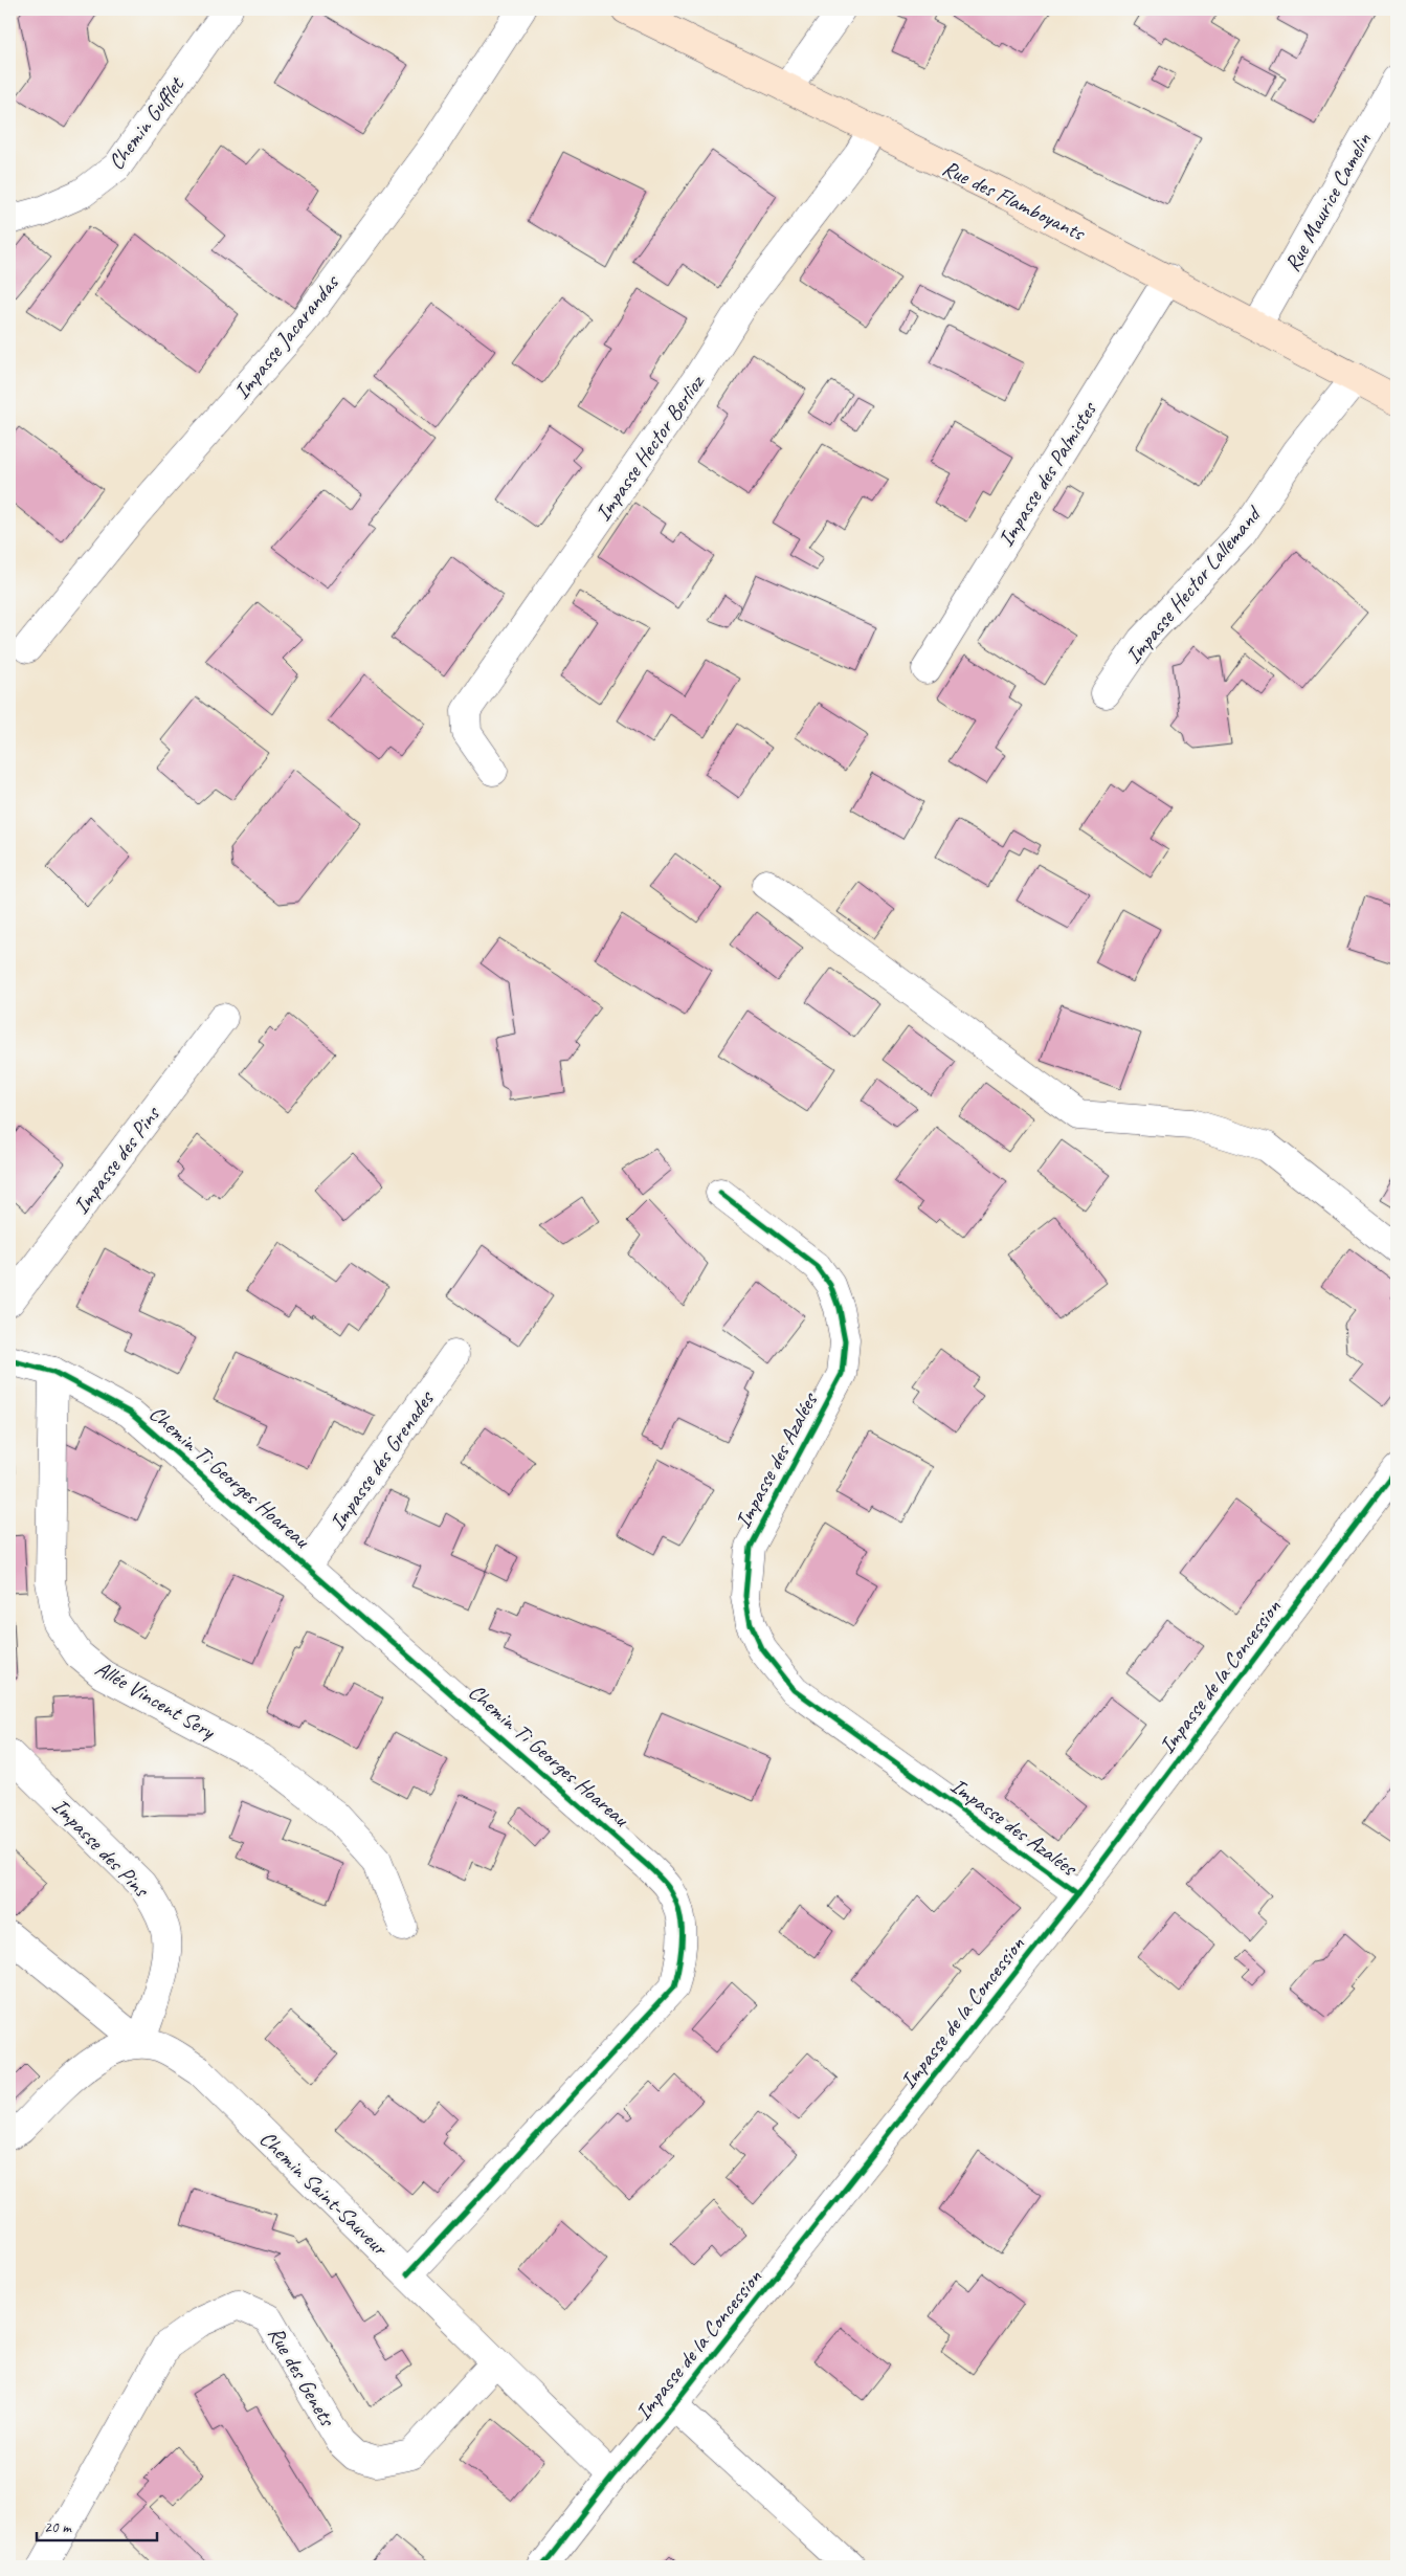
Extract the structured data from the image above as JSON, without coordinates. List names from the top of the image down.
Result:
{
  "streets": {
    "main road": ["Rue des Flamboyants"],
    "street": [
      "Chemin Gufflet",
      "Rue Maurice Camelin",
      "Impasse Jacarandas",
      "Impasse Hector Berlioz",
      "Impasse des Palmistes",
      "Impasse Hector Lallemand",
      "Impasse des Pins",
      "Impasse des Grenades",
      "Impasse des Azalées",
      "Chemin Ti Georges Hoareau",
      "Impasse de la Concession",
      "Allée Vincent Sery",
      "Chemin Saint-Sauveur",
      "Rue des Genets"
    ]
  },
  "crossings": [
    ["Rue des Flamboyants", "Rue Maurice Camelin"],
    ["Rue des Flamboyants", "Impasse Hector Berlioz"],
    ["Rue des Flamboyants", "Impasse des Palmistes"],
    ["Rue des Flamboyants", "Impasse Hector Lallemand"],
    ["Impasse des Pins", "Chemin Saint-Sauveur"],
    ["Impasse des Grenades", "Chemin Ti Georges Hoareau"],
    ["Impasse des Azalées", "Impasse de la Concession"],
    ["Chemin Ti Georges Hoareau", "Allée Vincent Sery"],
    ["Chemin Ti Georges Hoareau", "Chemin Saint-Sauveur"],
    ["Impasse de la Concession", "Chemin Saint-Sauveur"],
    ["Chemin Saint-Sauveur", "Rue des Genets"]
  ],
  "scale_bar": "20 m"
}
